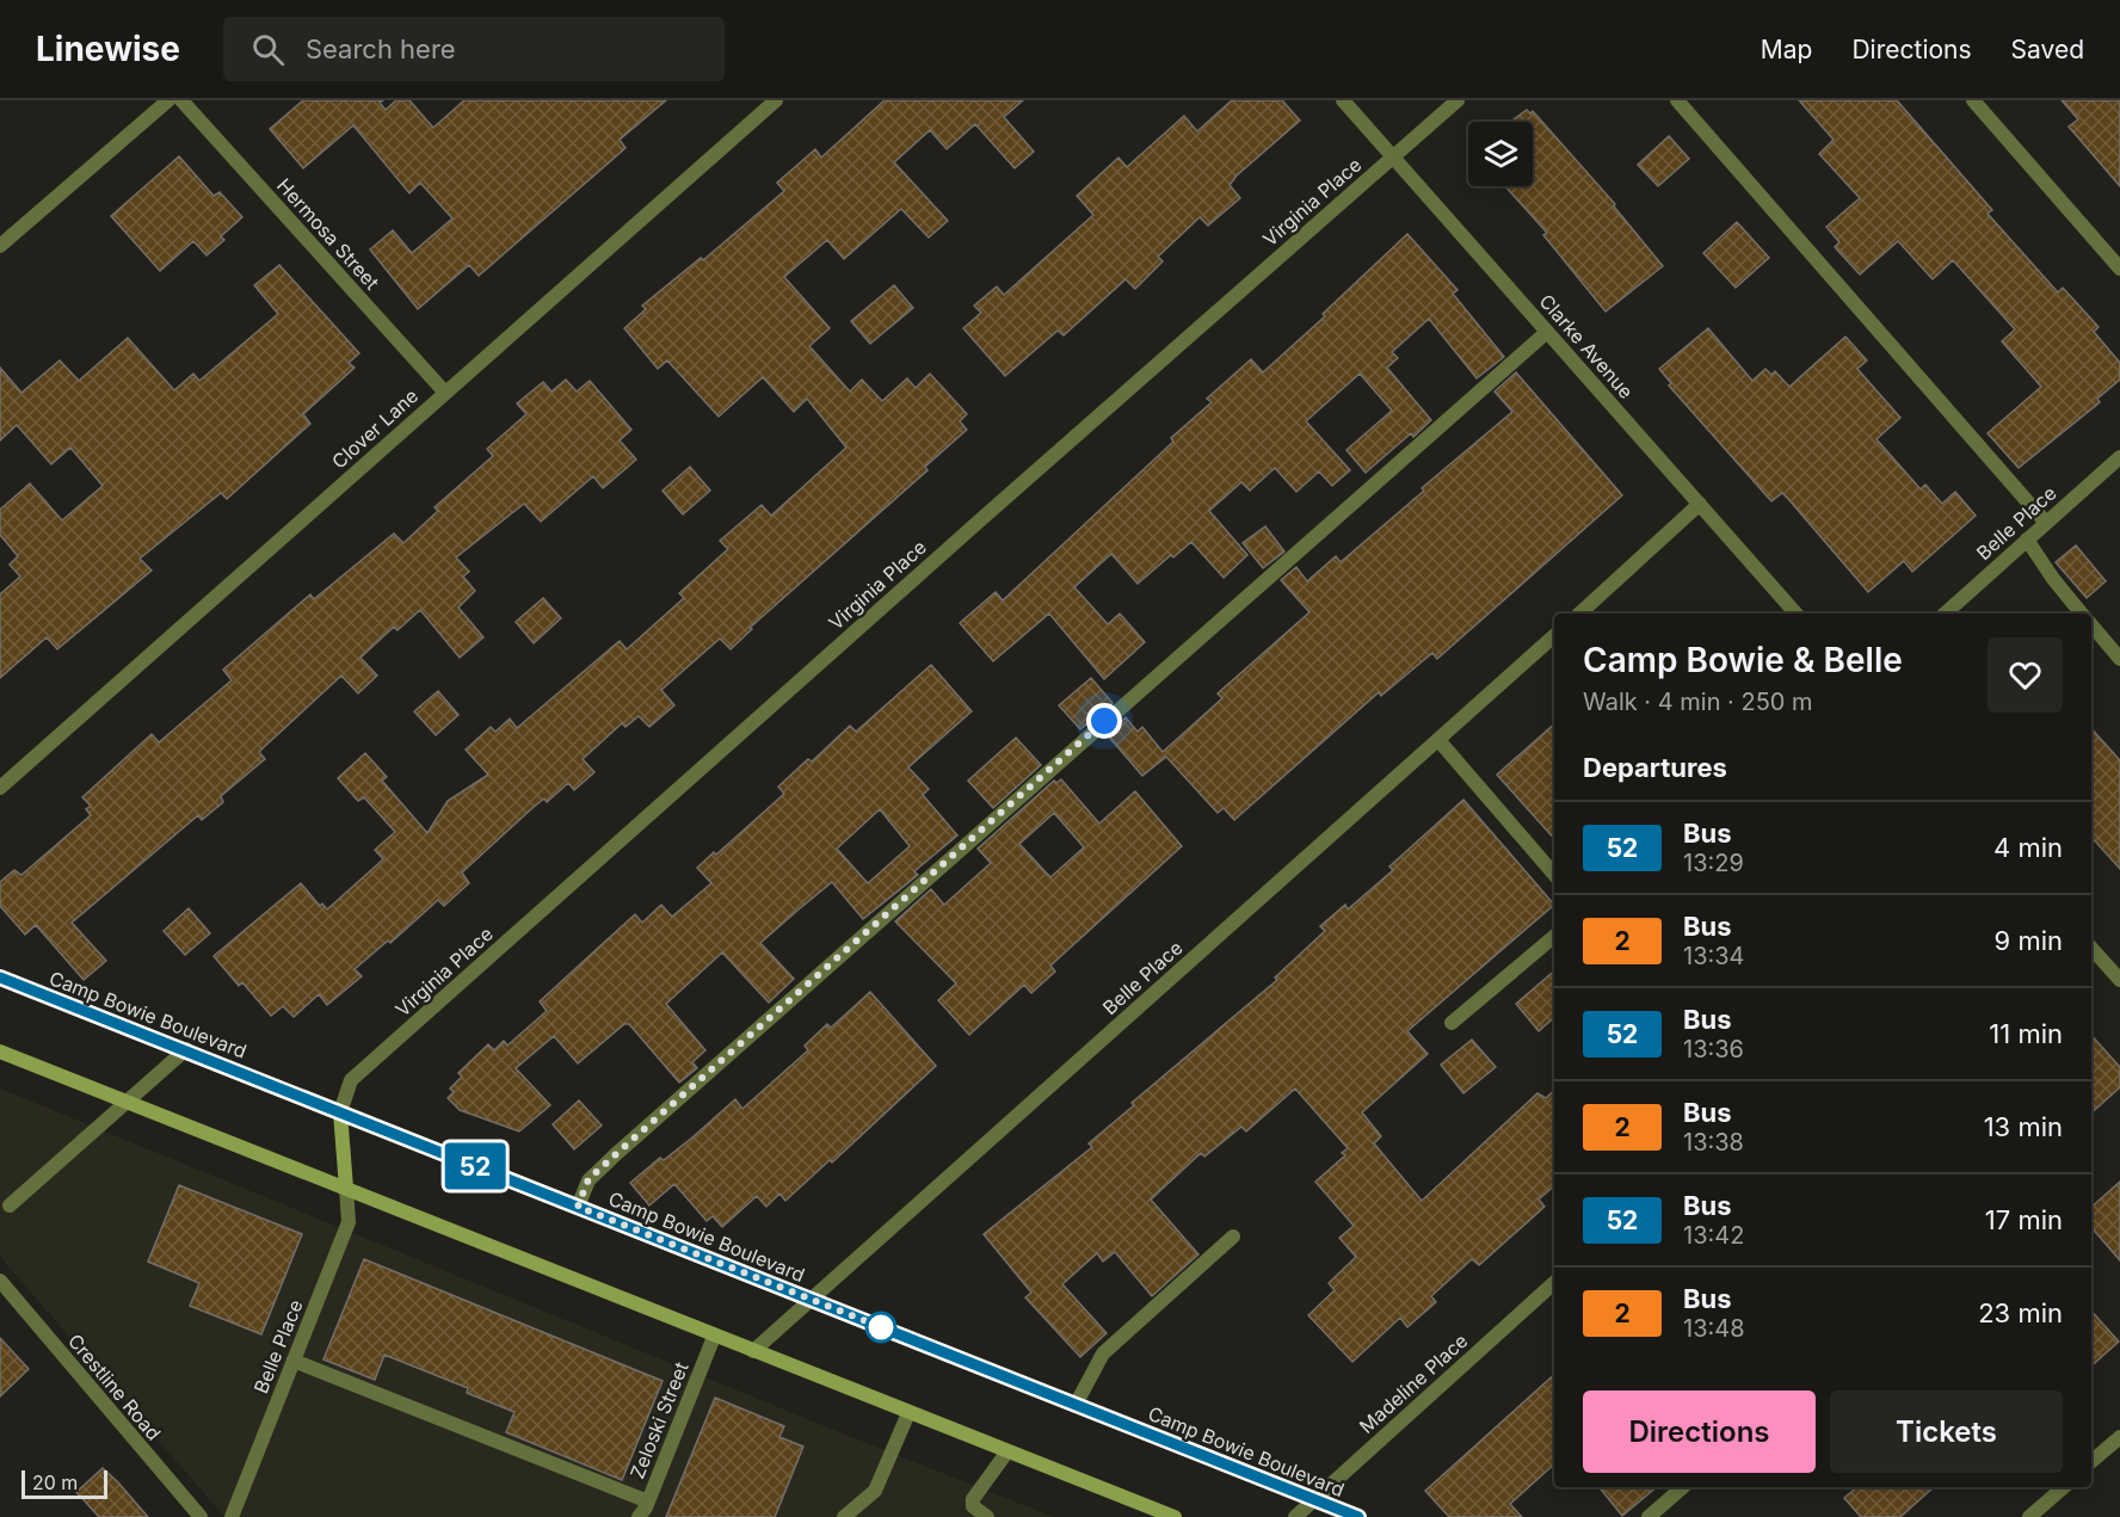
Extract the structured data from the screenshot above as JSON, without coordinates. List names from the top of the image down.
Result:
{
  "streets": {
    "main road": ["Camp Bowie Boulevard"],
    "street": [
      "Virginia Place",
      "Hermosa Street",
      "Clarke Avenue",
      "Clover Lane",
      "Belle Place",
      "Madeline Place",
      "Crestline Road",
      "Zeloski Street"
    ]
  },
  "crossings": [
    ["Virginia Place", "Clarke Avenue"],
    ["Virginia Place", "Camp Bowie Boulevard"],
    ["Hermosa Street", "Clover Lane"],
    ["Belle Place", "Camp Bowie Boulevard"],
    ["Camp Bowie Boulevard", "Madeline Place"]
  ],
  "lines": ["bus line 52"],
  "scale_bar": "20 m",
  "page": {
    "header": "Linewise",
    "search": "Search here",
    "nav": ["Map", "Directions", "Saved"],
    "on_map": "52",
    "heading": [
      ["Camp Bowie & Belle", "Walk · 4 min · 250 m"],
      "Departures"
    ],
    "list": [
      {
        "mark": "52",
        "name": "Bus",
        "note": "13:29",
        "value": "4 min"
      },
      {
        "mark": "2",
        "name": "Bus",
        "note": "13:34",
        "value": "9 min"
      },
      {
        "mark": "52",
        "name": "Bus",
        "note": "13:36",
        "value": "11 min"
      },
      {
        "mark": "2",
        "name": "Bus",
        "note": "13:38",
        "value": "13 min"
      },
      {
        "mark": "52",
        "name": "Bus",
        "note": "13:42",
        "value": "17 min"
      },
      {
        "mark": "2",
        "name": "Bus",
        "note": "13:48",
        "value": "23 min"
      }
    ],
    "buttons": ["Directions", "Tickets"],
    "scale": "20 m"
  }
}
